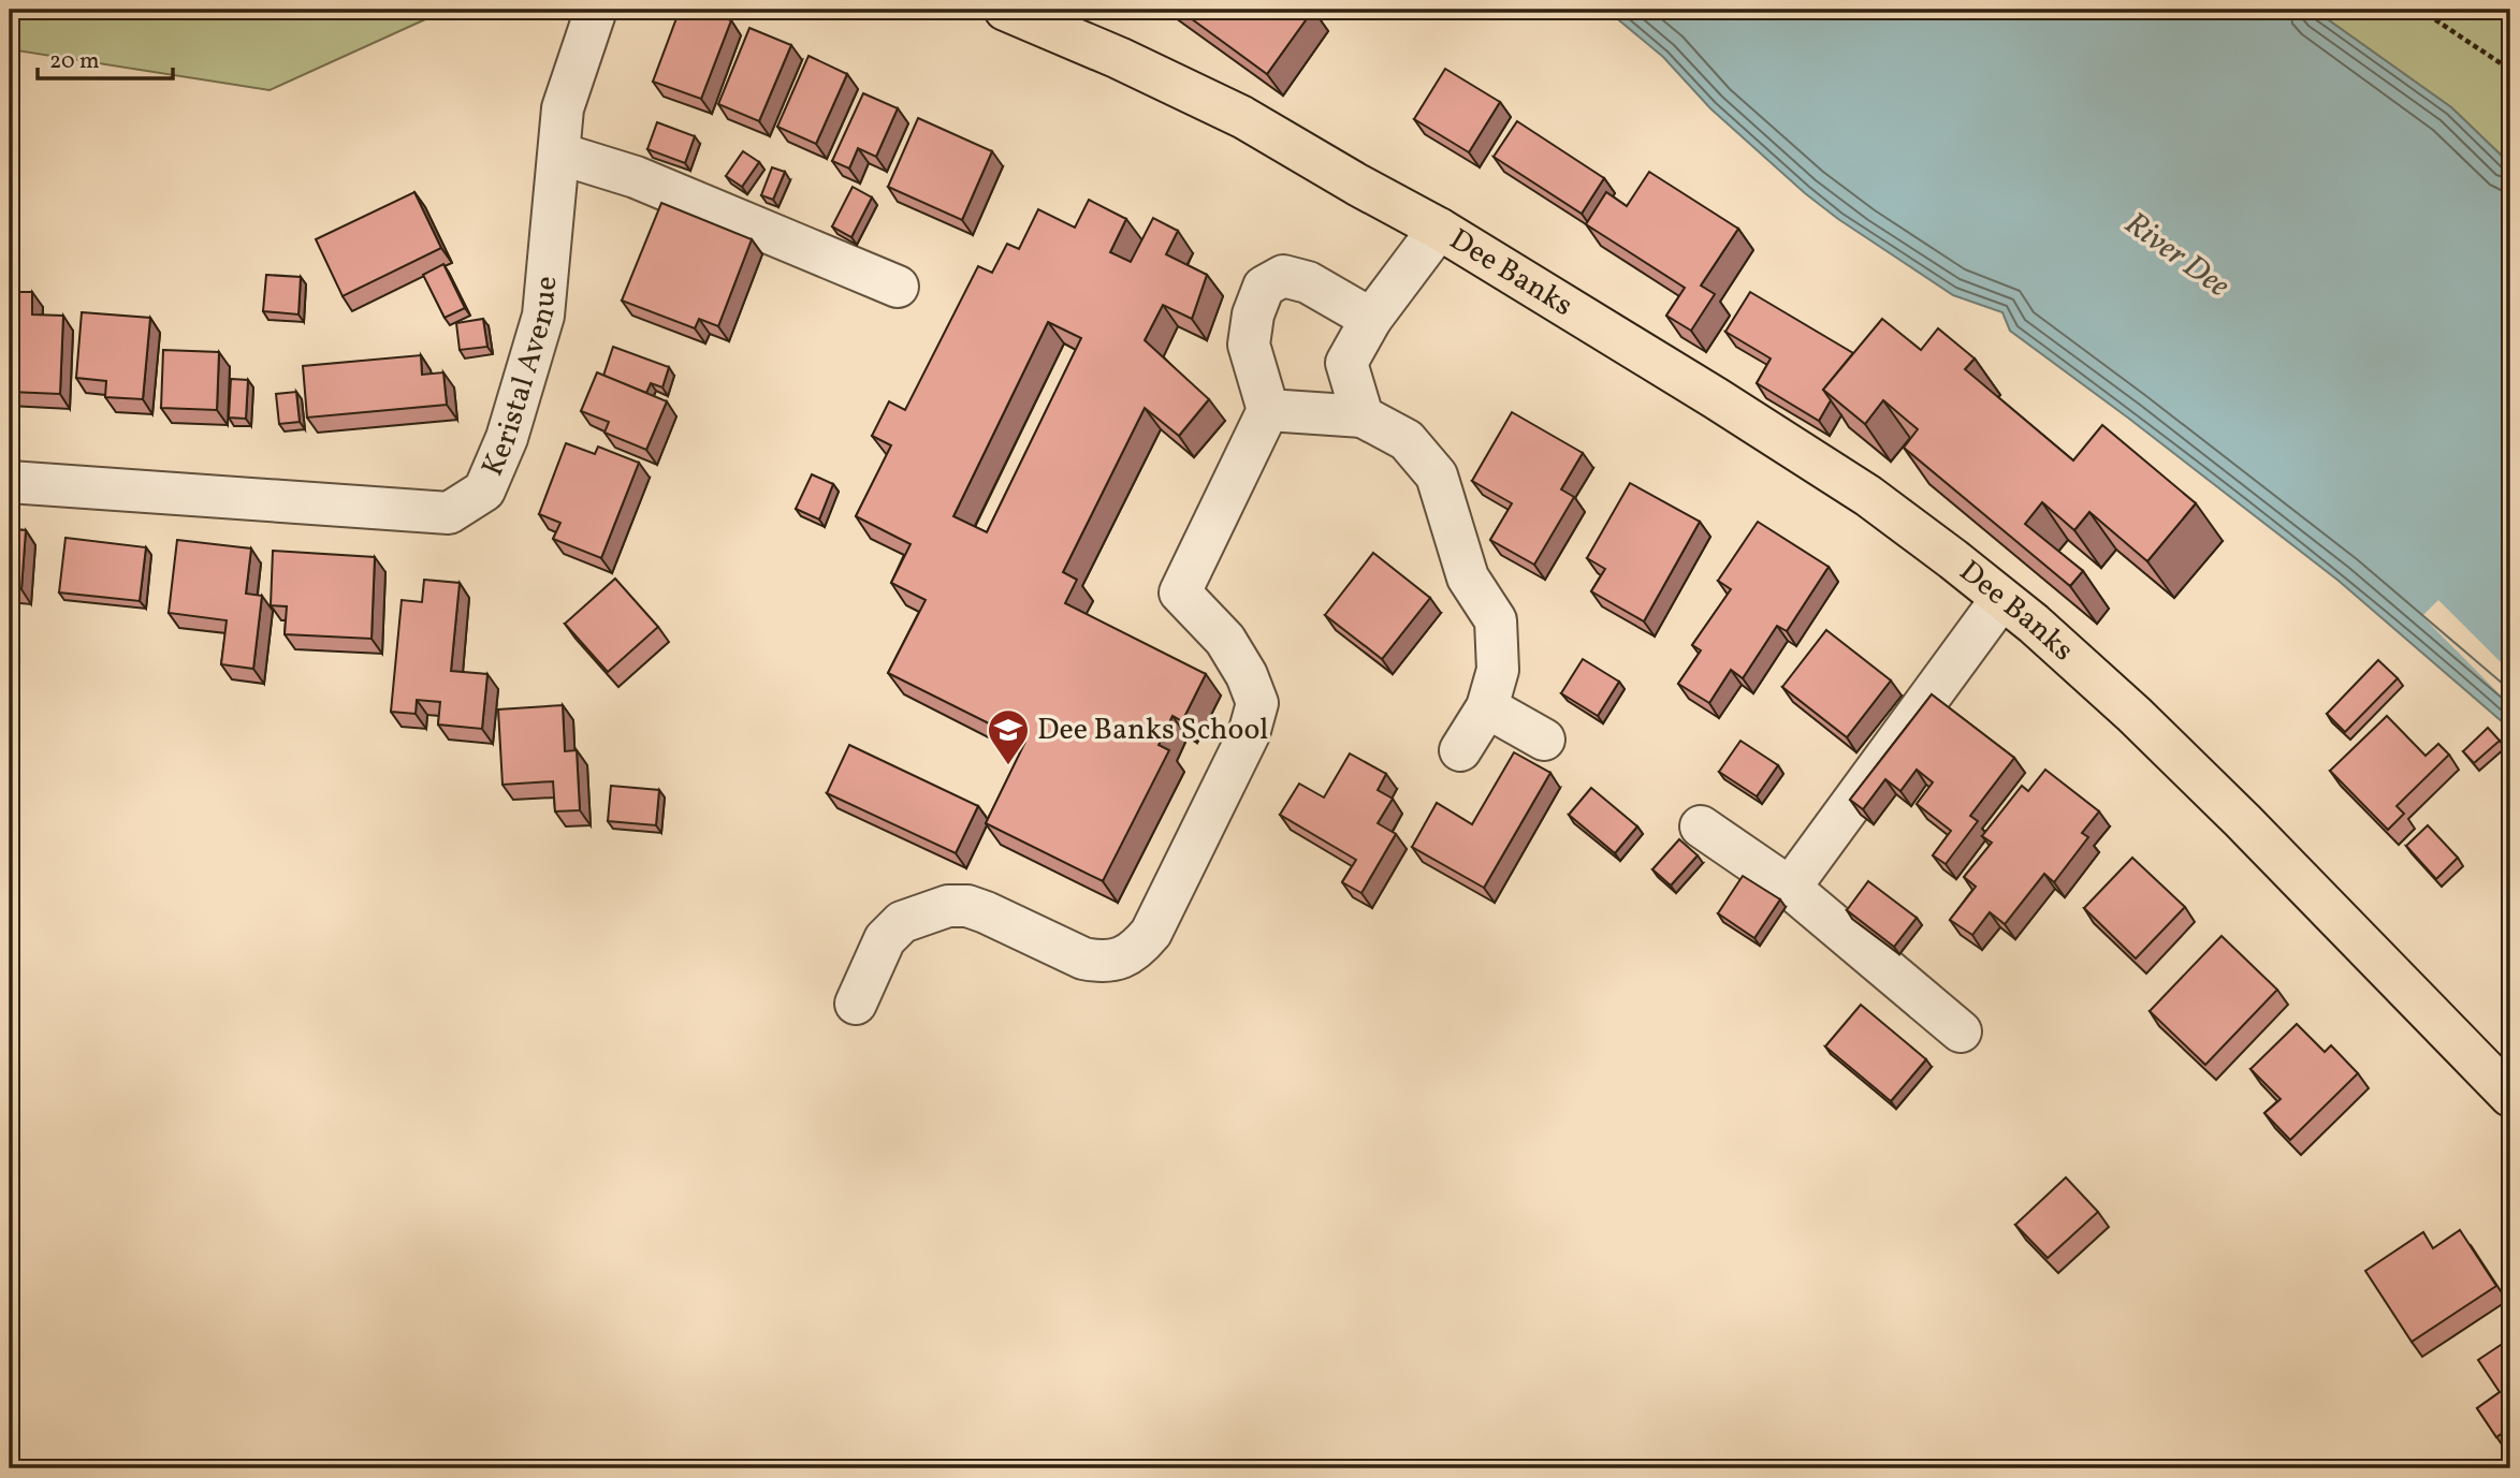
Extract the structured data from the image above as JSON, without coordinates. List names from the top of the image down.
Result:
{
  "streets": {
    "main road": ["Dee Banks"],
    "street": ["Keristal Avenue"]
  },
  "water": ["River Dee"],
  "places": {
    "school or university": ["Dee Banks School"]
  },
  "scale_bar": "20 m"
}
